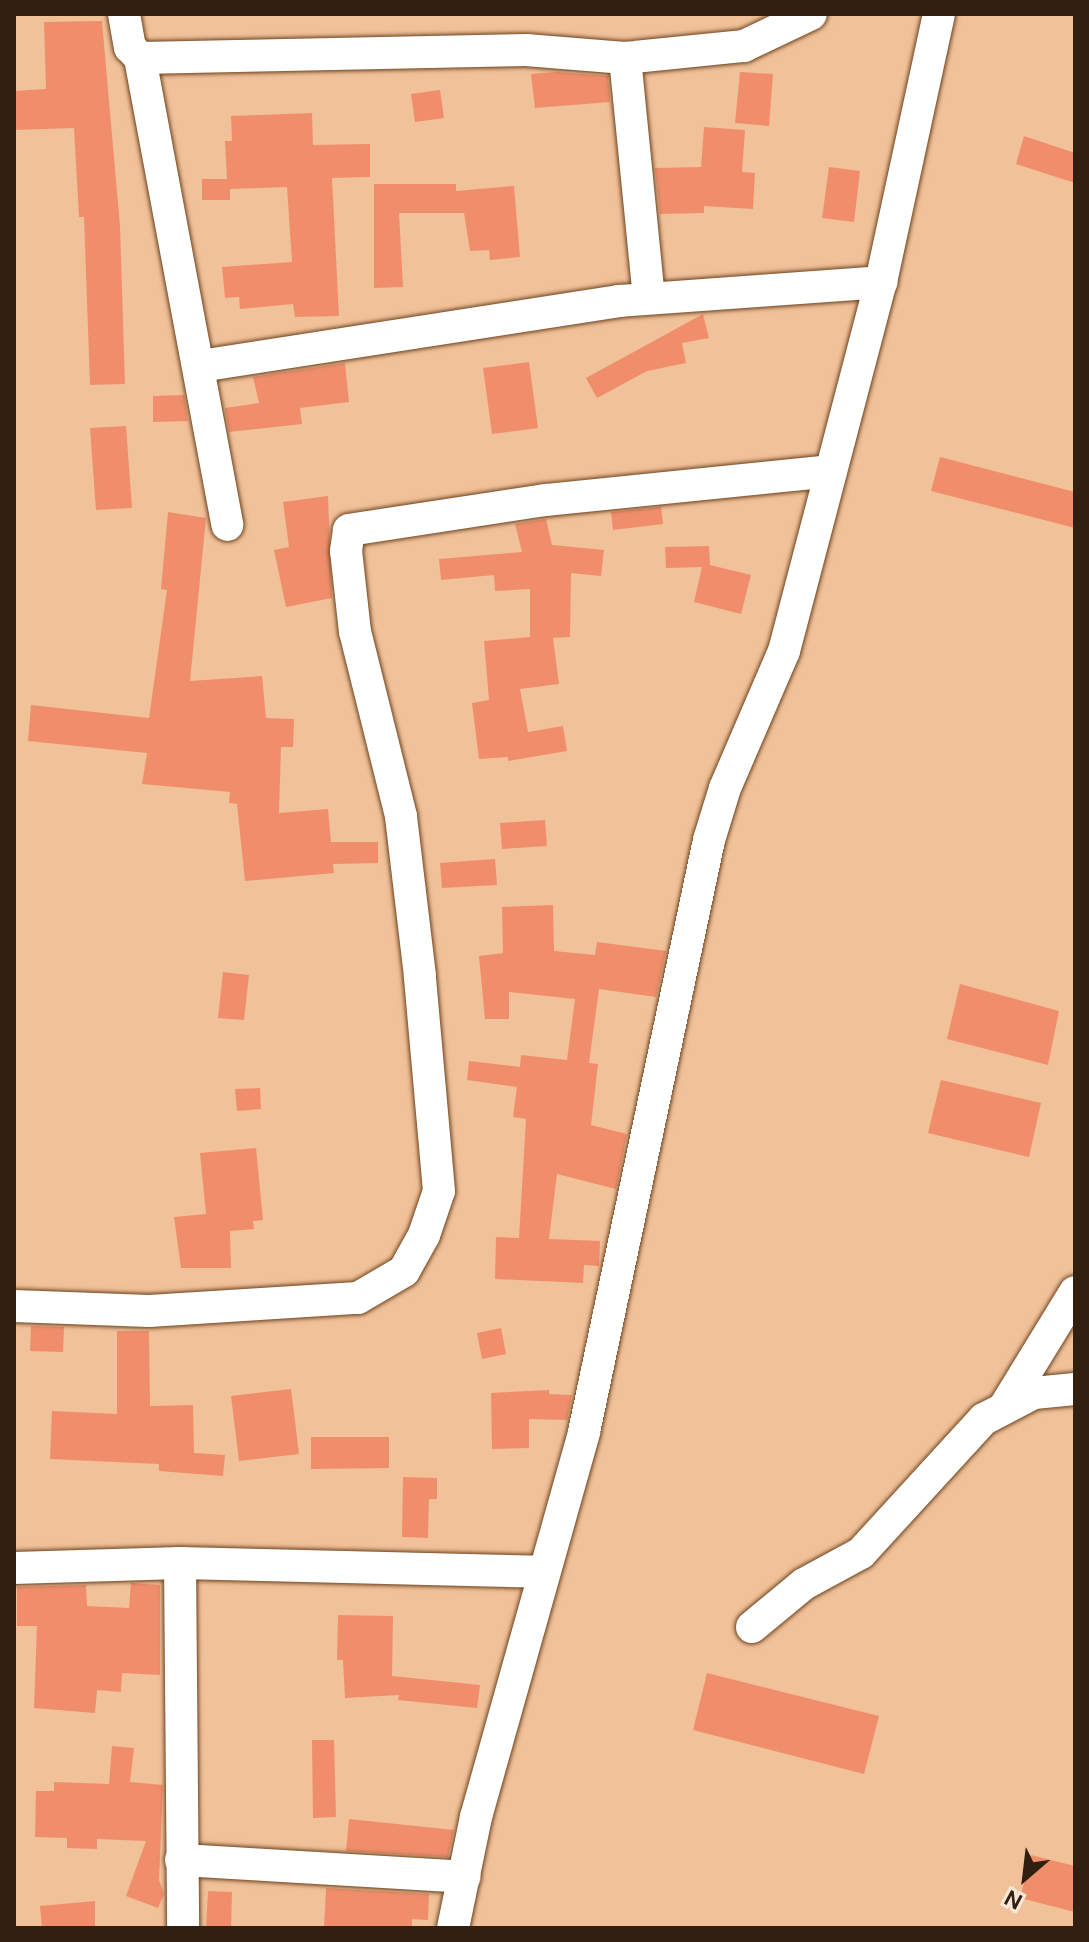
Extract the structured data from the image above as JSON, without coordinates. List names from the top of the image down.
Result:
{
  "north": "bottom left"
}
